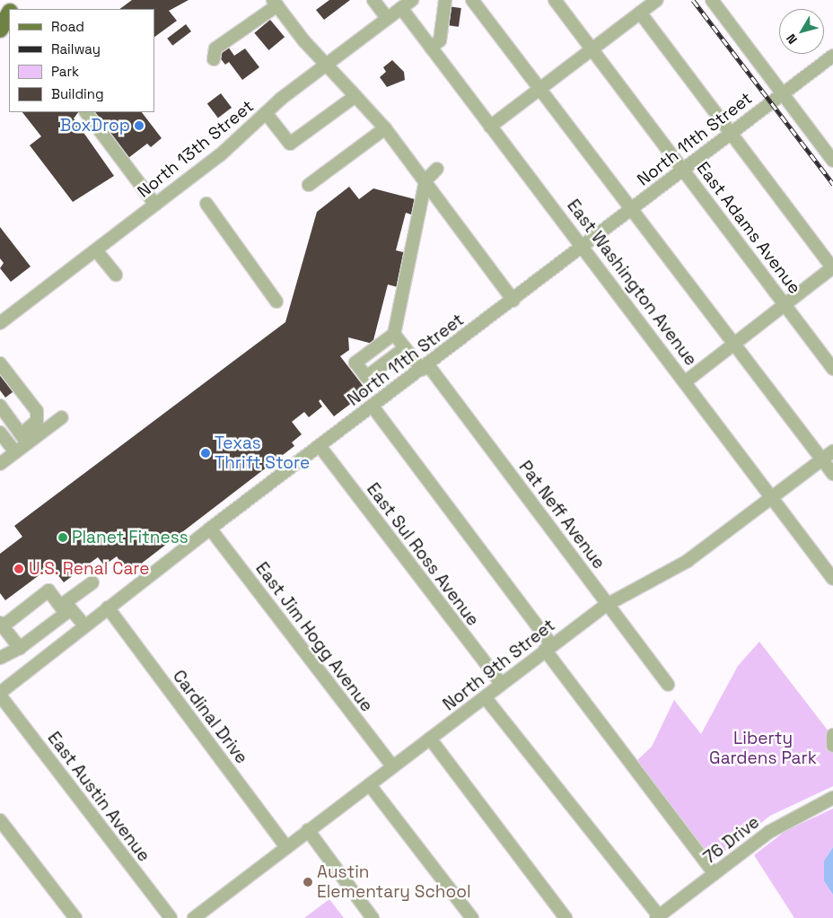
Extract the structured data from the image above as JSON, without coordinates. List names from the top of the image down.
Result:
{
  "streets": {
    "street": [
      "North 11th Street",
      "North 13th Street",
      "East Adams Avenue",
      "East Washington Avenue",
      "Pat Neff Avenue",
      "East Sul Ross Avenue",
      "East Jim Hogg Avenue",
      "North 9th Street",
      "Cardinal Drive",
      "East Austin Avenue",
      "76 Drive"
    ]
  },
  "crossings": [
    ["North 11th Street", "East Adams Avenue"],
    ["North 11th Street", "East Washington Avenue"],
    ["North 11th Street", "Pat Neff Avenue"],
    ["North 11th Street", "East Sul Ross Avenue"],
    ["North 11th Street", "East Jim Hogg Avenue"],
    ["North 11th Street", "Cardinal Drive"],
    ["North 11th Street", "East Austin Avenue"],
    ["North 13th Street", "East Washington Avenue"],
    ["East Washington Avenue", "North 9th Street"],
    ["Pat Neff Avenue", "North 9th Street"],
    ["East Sul Ross Avenue", "North 9th Street"],
    ["East Jim Hogg Avenue", "North 9th Street"],
    ["North 9th Street", "Cardinal Drive"]
  ],
  "parks": ["Liberty Gardens Park"],
  "places": [
    "BoxDrop",
    "Texas Thrift Store",
    "Planet Fitness",
    "U.S. Renal Care",
    "Austin Elementary School"
  ],
  "legend": [
    "Road",
    "Railway",
    "Park",
    "Building"
  ],
  "north": "bottom left"
}
